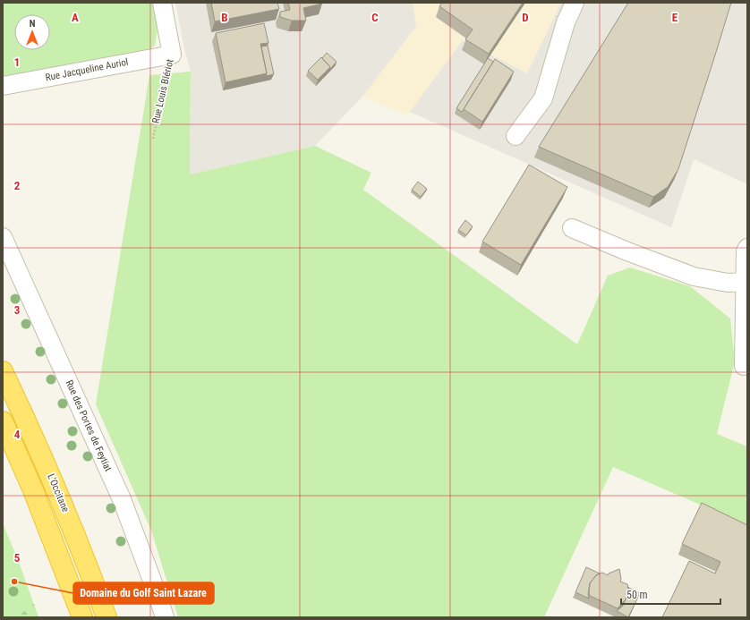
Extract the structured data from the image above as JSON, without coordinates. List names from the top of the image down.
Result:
{
  "streets": {
    "highway": ["L'Occitane"],
    "street": ["Rue Jacqueline Auriol", "Rue Louis Blériot", "Rue des Portes de Feytiat"]
  },
  "crossings": [
    ["Rue Jacqueline Auriol", "Rue Louis Blériot"]
  ],
  "places": ["Domaine du Golf Saint Lazare"],
  "scale_bar": "50 m",
  "north": "top",
  "grid": {
    "columns": [
      "A",
      "B",
      "C",
      "D",
      "E"
    ],
    "rows": [
      "1",
      "2",
      "3",
      "4",
      "5"
    ]
  }
}
